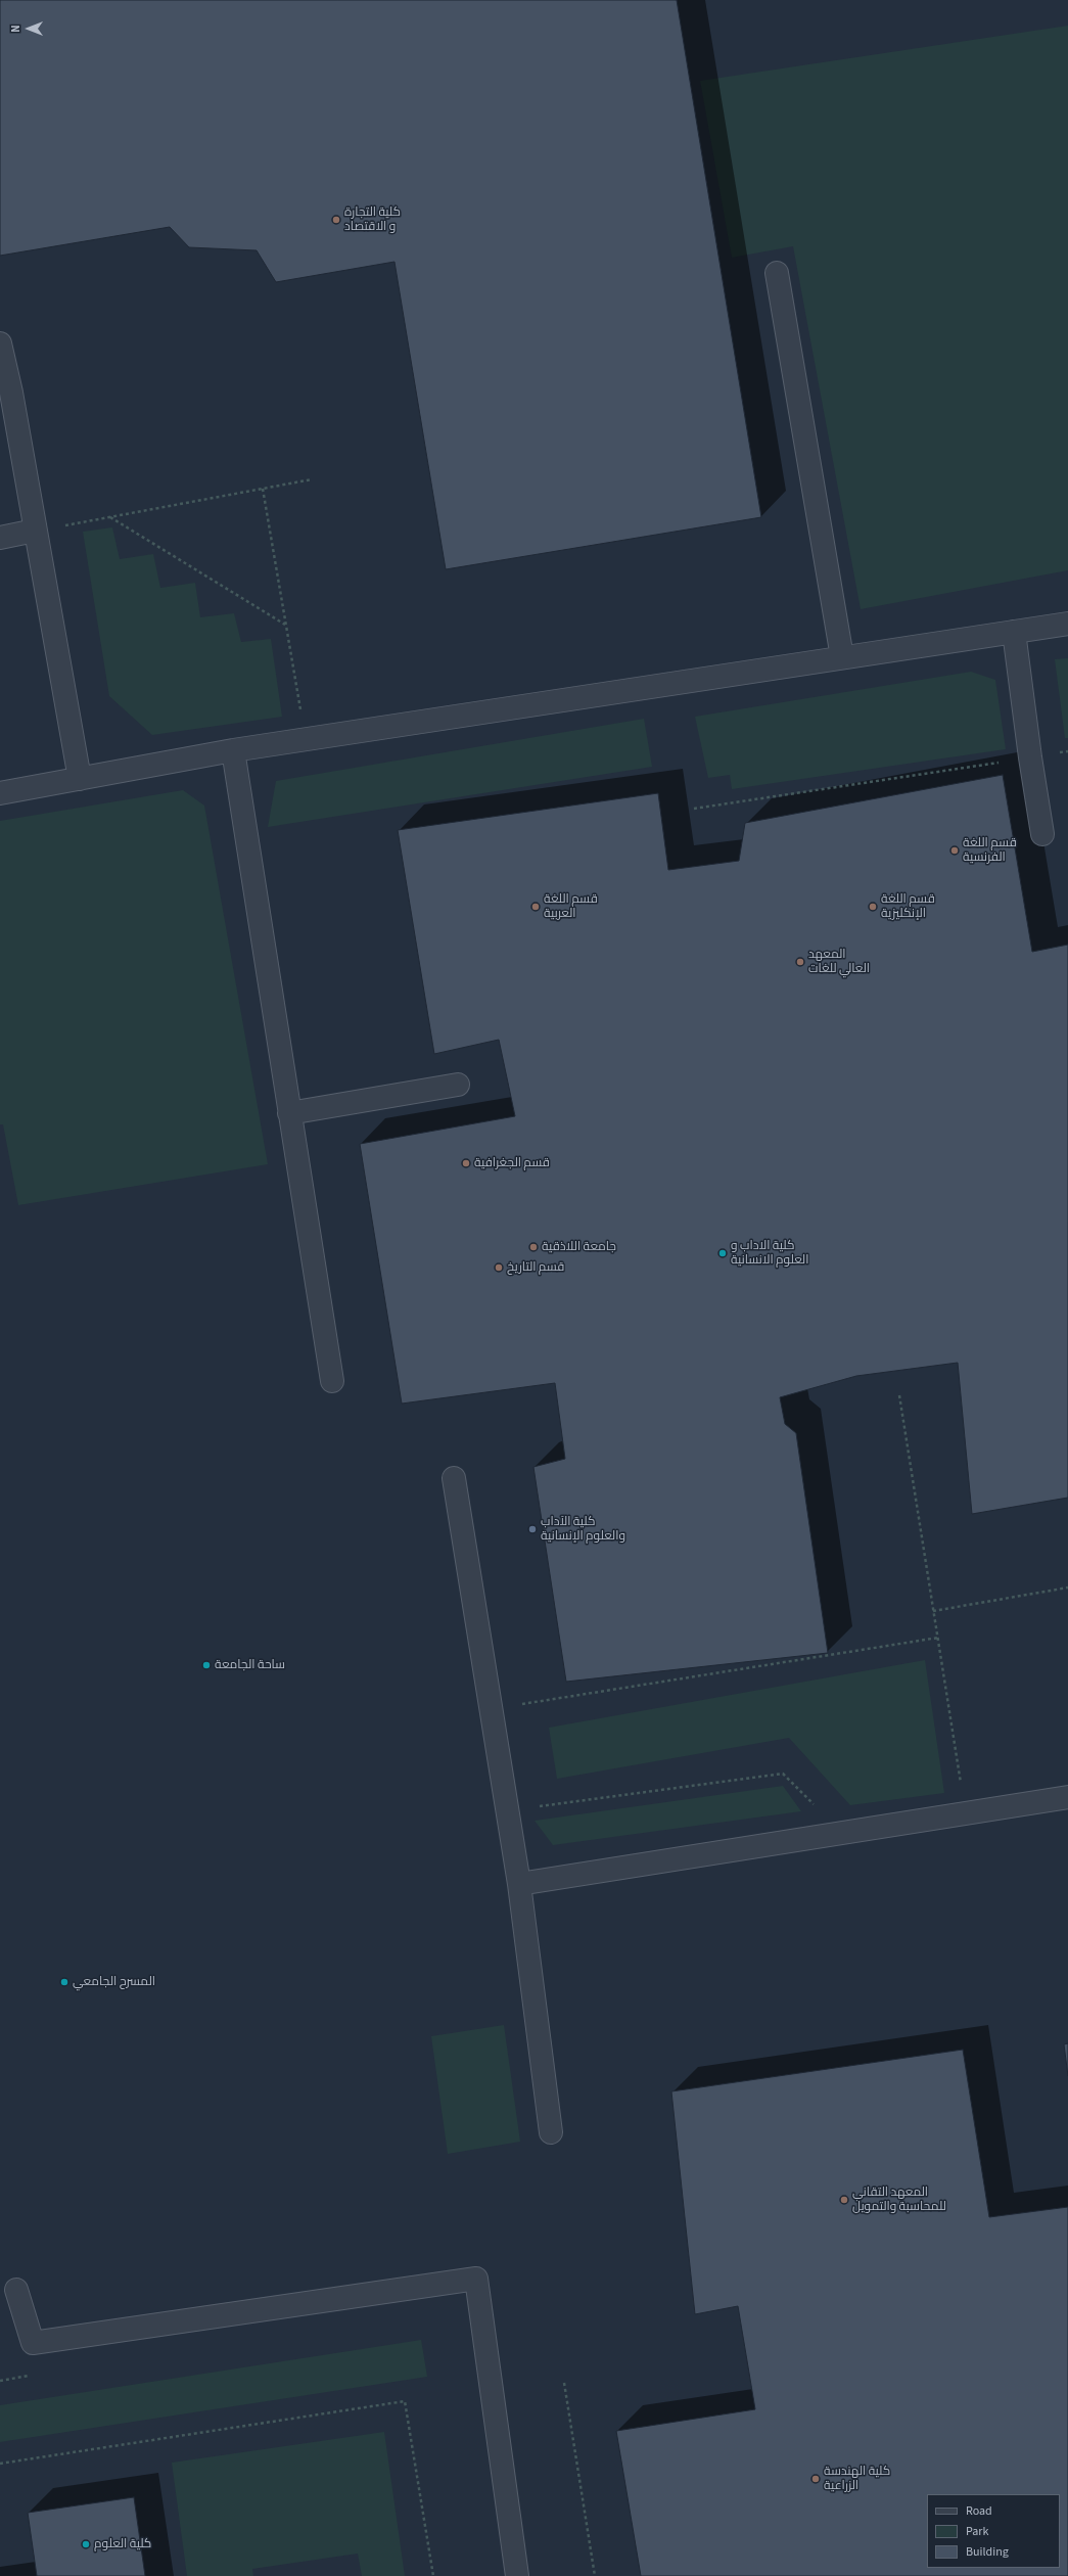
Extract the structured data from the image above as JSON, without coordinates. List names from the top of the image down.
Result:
{
  "places": [
    "كلية التجارة و الاقتصاد",
    "قسم اللغة الفرنسية",
    "قسم اللغة العربية",
    "قسم اللغة الإنكليزية",
    "المعهد العالي للغات",
    "قسم الجغرافية",
    "جامعة اللاذقية",
    "كلية الاداب و العلوم الانسانية",
    "قسم التاريخ",
    "كلية الآداب والعلوم الإنسانية",
    "ساحة الجامعة",
    "المسرح الجامعي",
    "المعهد التقاني للمحاسبة والتمويل",
    "كلية الهندسة الزراعية",
    "كلية العلوم"
  ],
  "legend": ["Road", "Park", "Building"],
  "north": "left"
}
